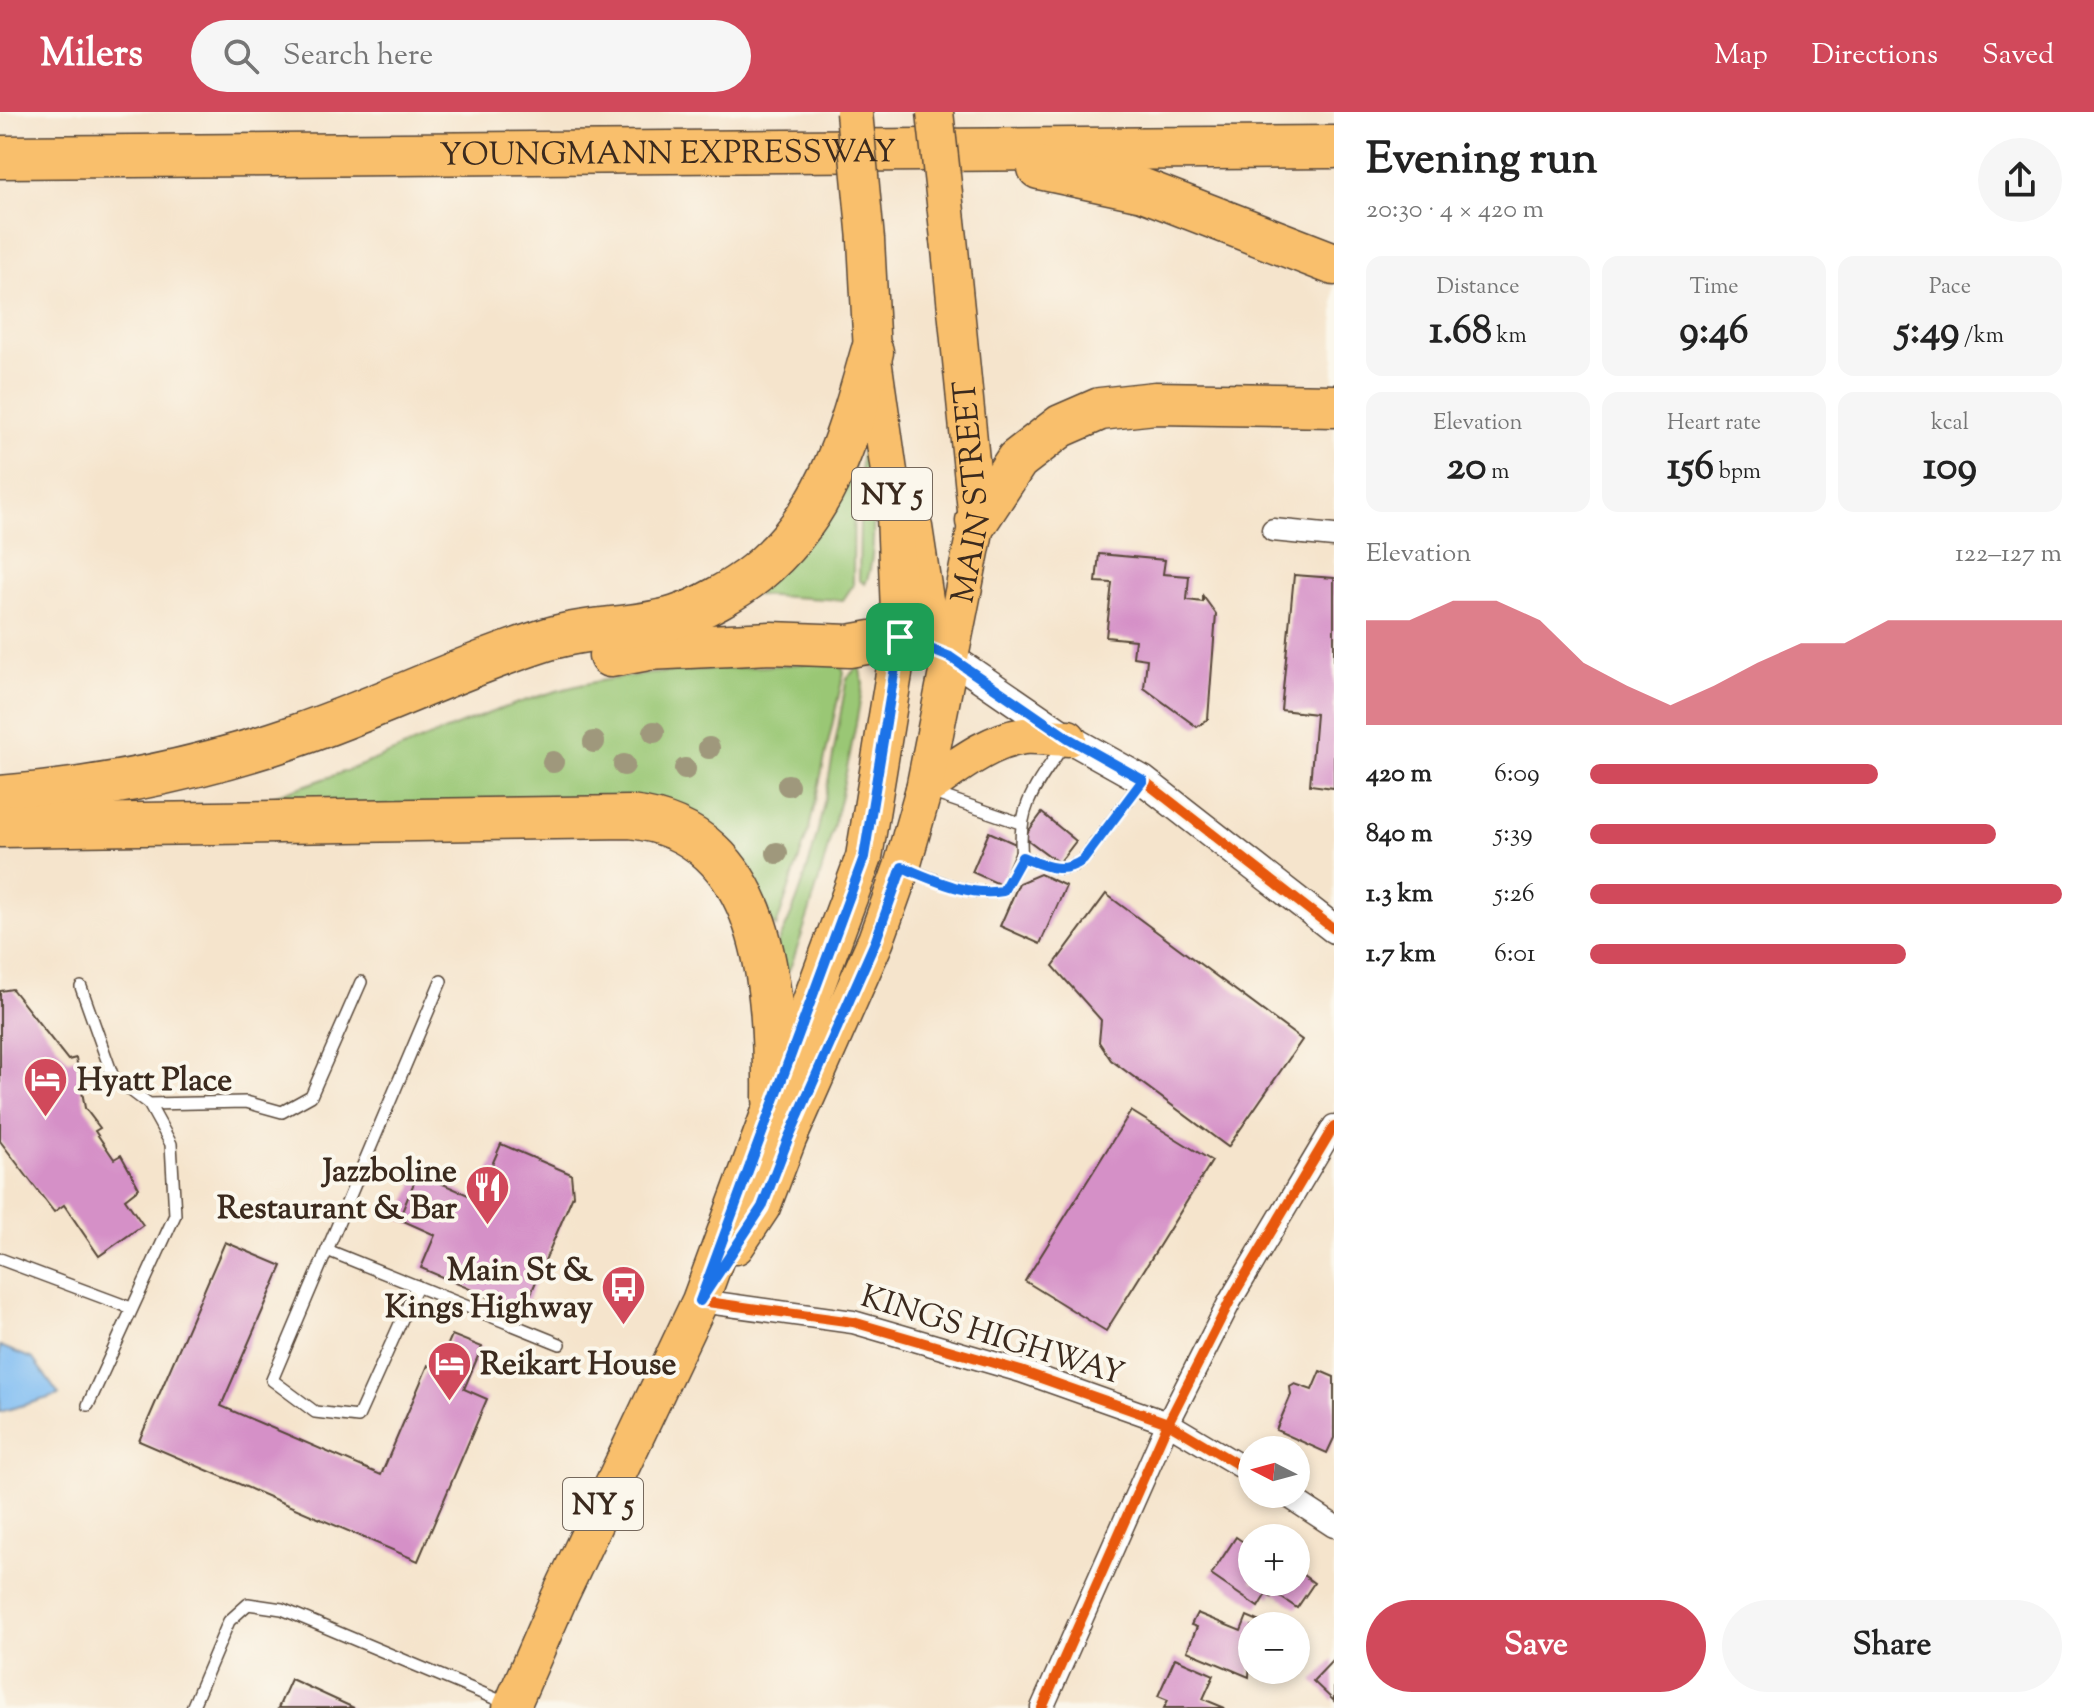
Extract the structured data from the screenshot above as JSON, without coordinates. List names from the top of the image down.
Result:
{
  "streets": {
    "highway": ["YOUNGMANN EXPRESSWAY"],
    "main road": ["MAIN STREET", "NY 5"],
    "street": ["KINGS HIGHWAY"]
  },
  "crossings": [
    ["YOUNGMANN EXPRESSWAY", "MAIN STREET"],
    ["MAIN STREET", "KINGS HIGHWAY"]
  ],
  "places": {
    "hotel": ["Hyatt Place", "Reikart House"],
    "restaurant": ["Jazzboline Restaurant & Bar"],
    "bus stop": ["Main St & Kings Highway"]
  },
  "north": "left",
  "page": {
    "header": "Milers",
    "search": "Search here",
    "nav": ["Map", "Directions", "Saved"],
    "heading": ["Evening run", "20:30 · 4 × 420 m"],
    "stats": [
      ["Distance", "1.68 km"],
      ["Time", "9:46"],
      ["Pace", "5:49 /km"],
      ["Elevation", "20 m"],
      ["Heart rate", "156 bpm"],
      ["kcal", "109"]
    ],
    "chart": ["Elevation", "122–127 m"],
    "list": [
      {
        "name": "420 m",
        "note": "6:09"
      },
      {
        "name": "840 m",
        "note": "5:39"
      },
      {
        "name": "1.3 km",
        "note": "5:26"
      },
      {
        "name": "1.7 km",
        "note": "6:01"
      }
    ],
    "map_buttons": ["+", "−"],
    "buttons": ["Save", "Share"]
  }
}
